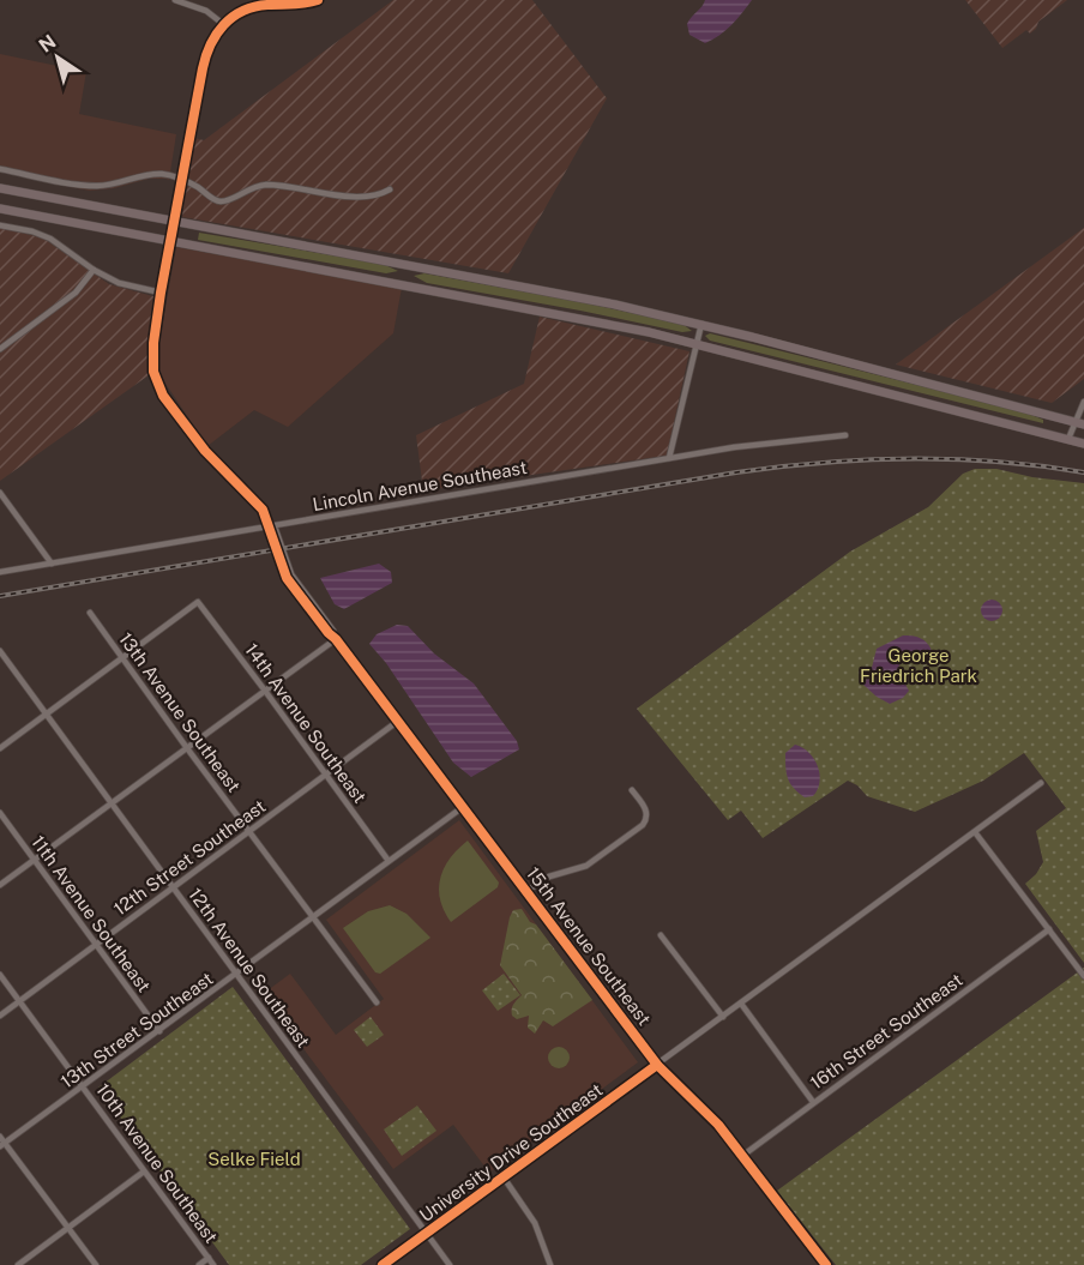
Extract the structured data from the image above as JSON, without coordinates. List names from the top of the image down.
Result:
{
  "streets": {
    "street": [
      "Lincoln Avenue Southeast",
      "13th Avenue Southeast",
      "14th Avenue Southeast",
      "12th Street Southeast",
      "11th Avenue Southeast",
      "15th Avenue Southeast",
      "12th Avenue Southeast",
      "13th Street Southeast",
      "16th Street Southeast",
      "University Drive Southeast",
      "10th Avenue Southeast"
    ]
  },
  "crossings": [
    ["Lincoln Avenue Southeast", "15th Avenue Southeast"],
    ["13th Avenue Southeast", "14th Avenue Southeast"],
    ["13th Avenue Southeast", "12th Street Southeast"],
    ["13th Avenue Southeast", "13th Street Southeast"],
    ["14th Avenue Southeast", "12th Street Southeast"],
    ["14th Avenue Southeast", "13th Street Southeast"],
    ["12th Street Southeast", "11th Avenue Southeast"],
    ["12th Street Southeast", "15th Avenue Southeast"],
    ["12th Street Southeast", "12th Avenue Southeast"],
    ["12th Street Southeast", "10th Avenue Southeast"],
    ["11th Avenue Southeast", "13th Street Southeast"],
    ["15th Avenue Southeast", "13th Street Southeast"],
    ["15th Avenue Southeast", "16th Street Southeast"],
    ["15th Avenue Southeast", "University Drive Southeast"],
    ["12th Avenue Southeast", "13th Street Southeast"],
    ["12th Avenue Southeast", "University Drive Southeast"],
    ["13th Street Southeast", "10th Avenue Southeast"]
  ],
  "parks": ["George Friedrich Park", "Selke Field"],
  "north": "top left"
}
